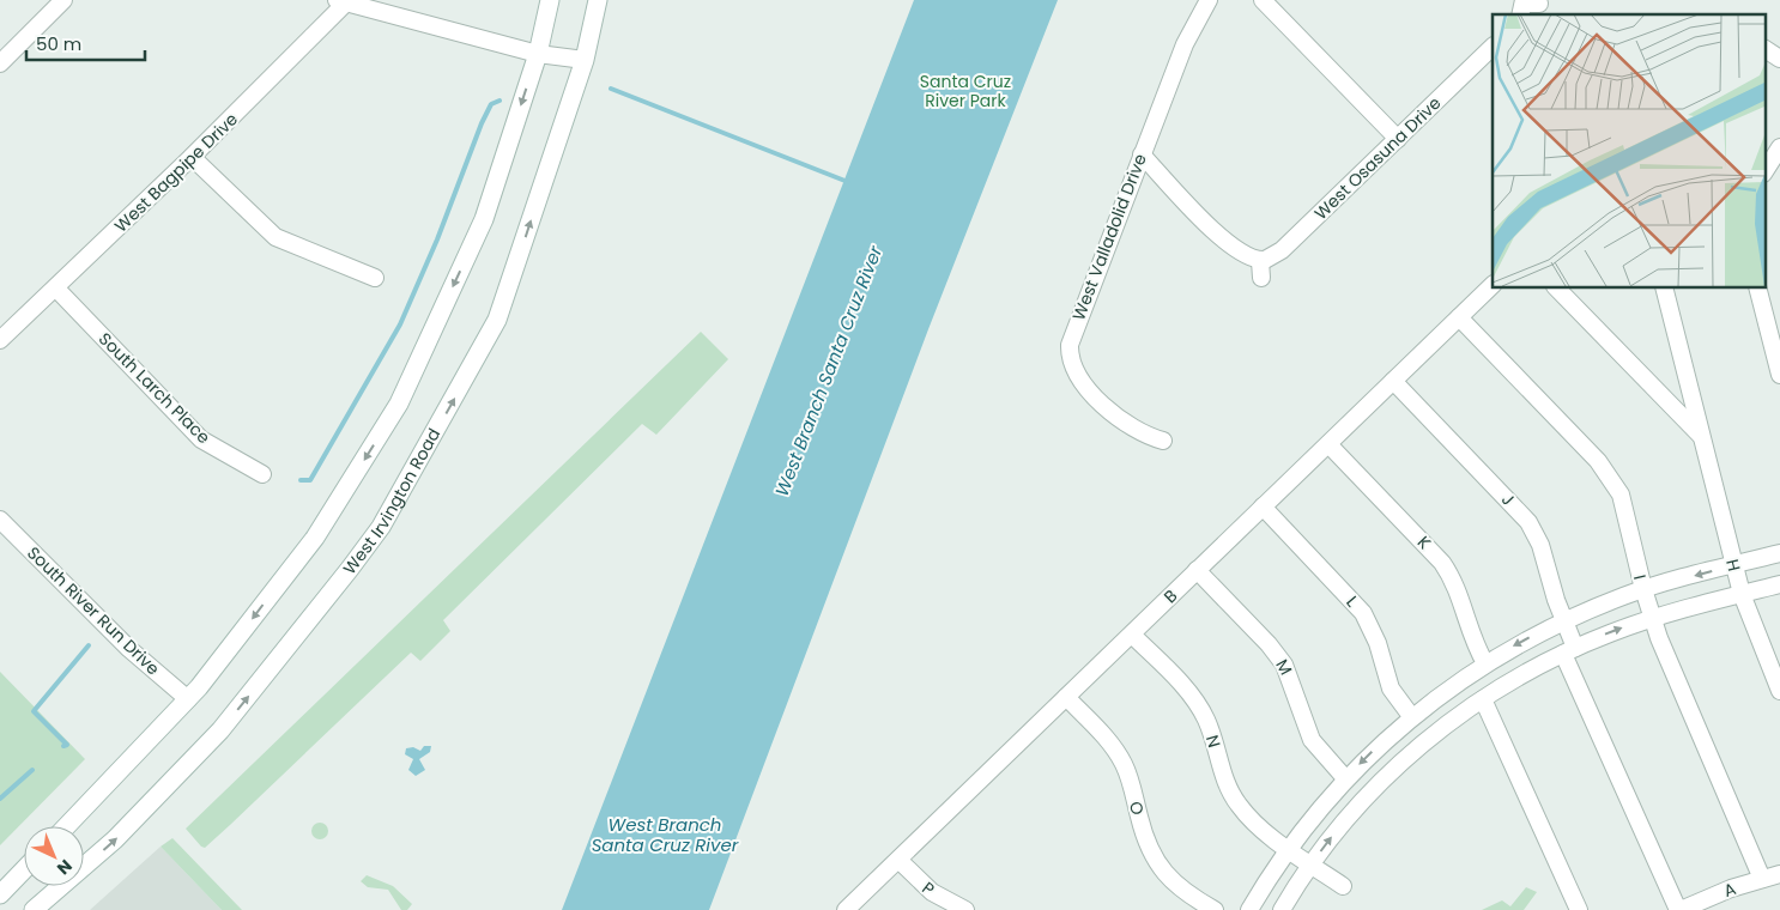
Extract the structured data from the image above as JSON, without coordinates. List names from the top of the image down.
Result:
{
  "streets": {
    "main road": ["West Irvington Road"],
    "street": [
      "West Osasuna Drive",
      "West Bagpipe Drive",
      "West Valladolid Drive",
      "South Larch Place",
      "J",
      "K",
      "H",
      "I",
      "B",
      "L",
      "South River Run Drive",
      "M",
      "N",
      "O",
      "P",
      "A"
    ]
  },
  "crossings": [
    ["West Osasuna Drive", "West Valladolid Drive"],
    ["West Bagpipe Drive", "South Larch Place"],
    ["J", "B"],
    ["J", "A"],
    ["K", "B"],
    ["I", "B"],
    ["I", "A"],
    ["B", "L"],
    ["B", "M"],
    ["B", "N"],
    ["B", "O"],
    ["B", "P"]
  ],
  "water": ["West Branch Santa Cruz River"],
  "parks": ["Santa Cruz River Park"],
  "scale_bar": "50 m",
  "north": "bottom right"
}
